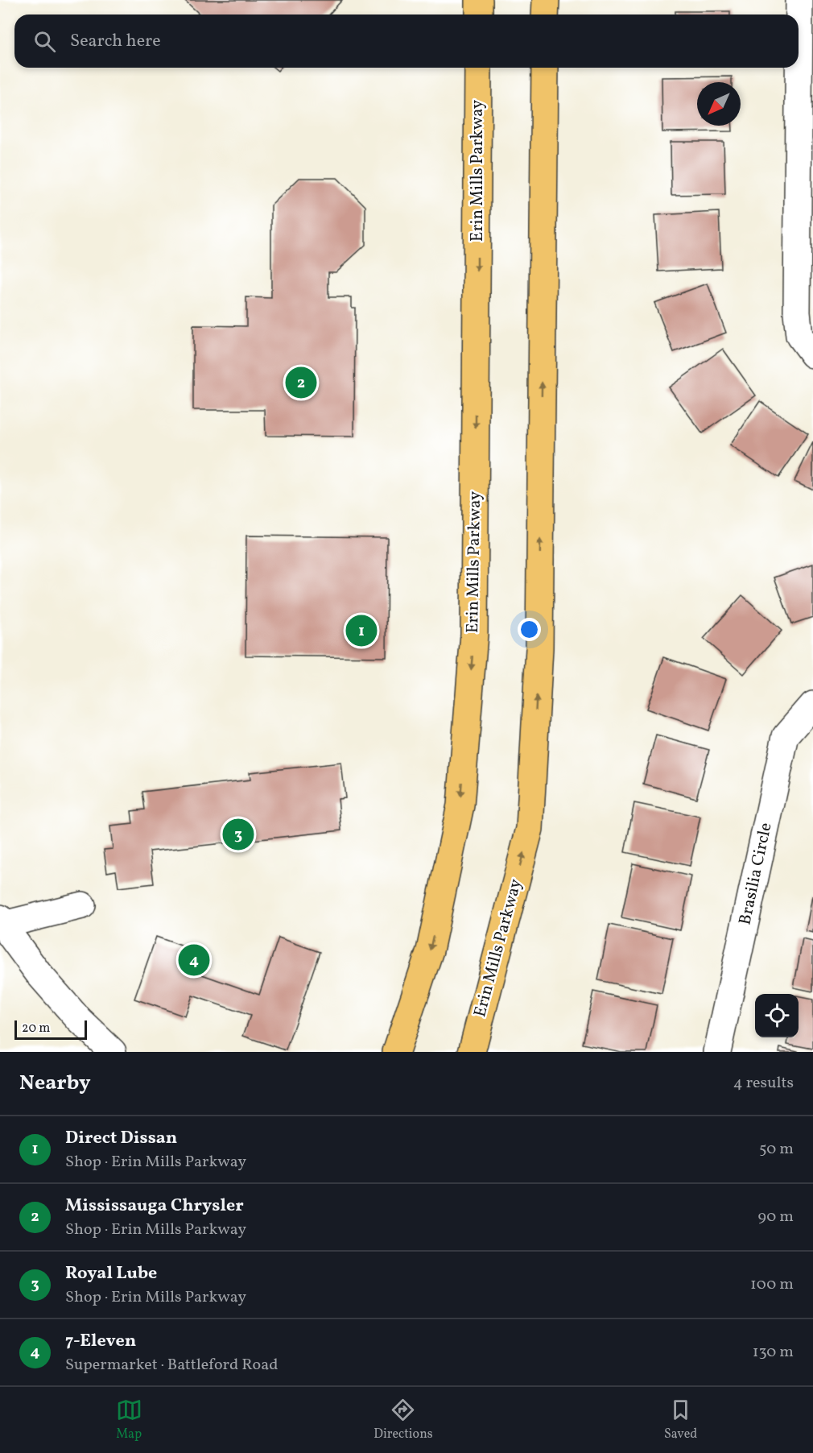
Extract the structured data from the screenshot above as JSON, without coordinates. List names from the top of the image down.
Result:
{
  "streets": {
    "main road": ["Erin Mills Parkway"],
    "street": ["Brasilia Circle"]
  },
  "scale_bar": "20 m",
  "north": "bottom left",
  "page": {
    "search": "Search here",
    "pins": [
      "2",
      "1",
      "3",
      "4"
    ],
    "scale": "20 m",
    "heading": ["Nearby", "4 results"],
    "list": [
      {
        "mark": "1",
        "name": "Direct Dissan",
        "note": "Shop · Erin Mills Parkway",
        "value": "50 m"
      },
      {
        "mark": "2",
        "name": "Mississauga Chrysler",
        "note": "Shop · Erin Mills Parkway",
        "value": "90 m"
      },
      {
        "mark": "3",
        "name": "Royal Lube",
        "note": "Shop · Erin Mills Parkway",
        "value": "100 m"
      },
      {
        "mark": "4",
        "name": "7-Eleven",
        "note": "Supermarket · Battleford Road",
        "value": "130 m"
      }
    ],
    "nav": ["Map", "Directions", "Saved"]
  }
}
